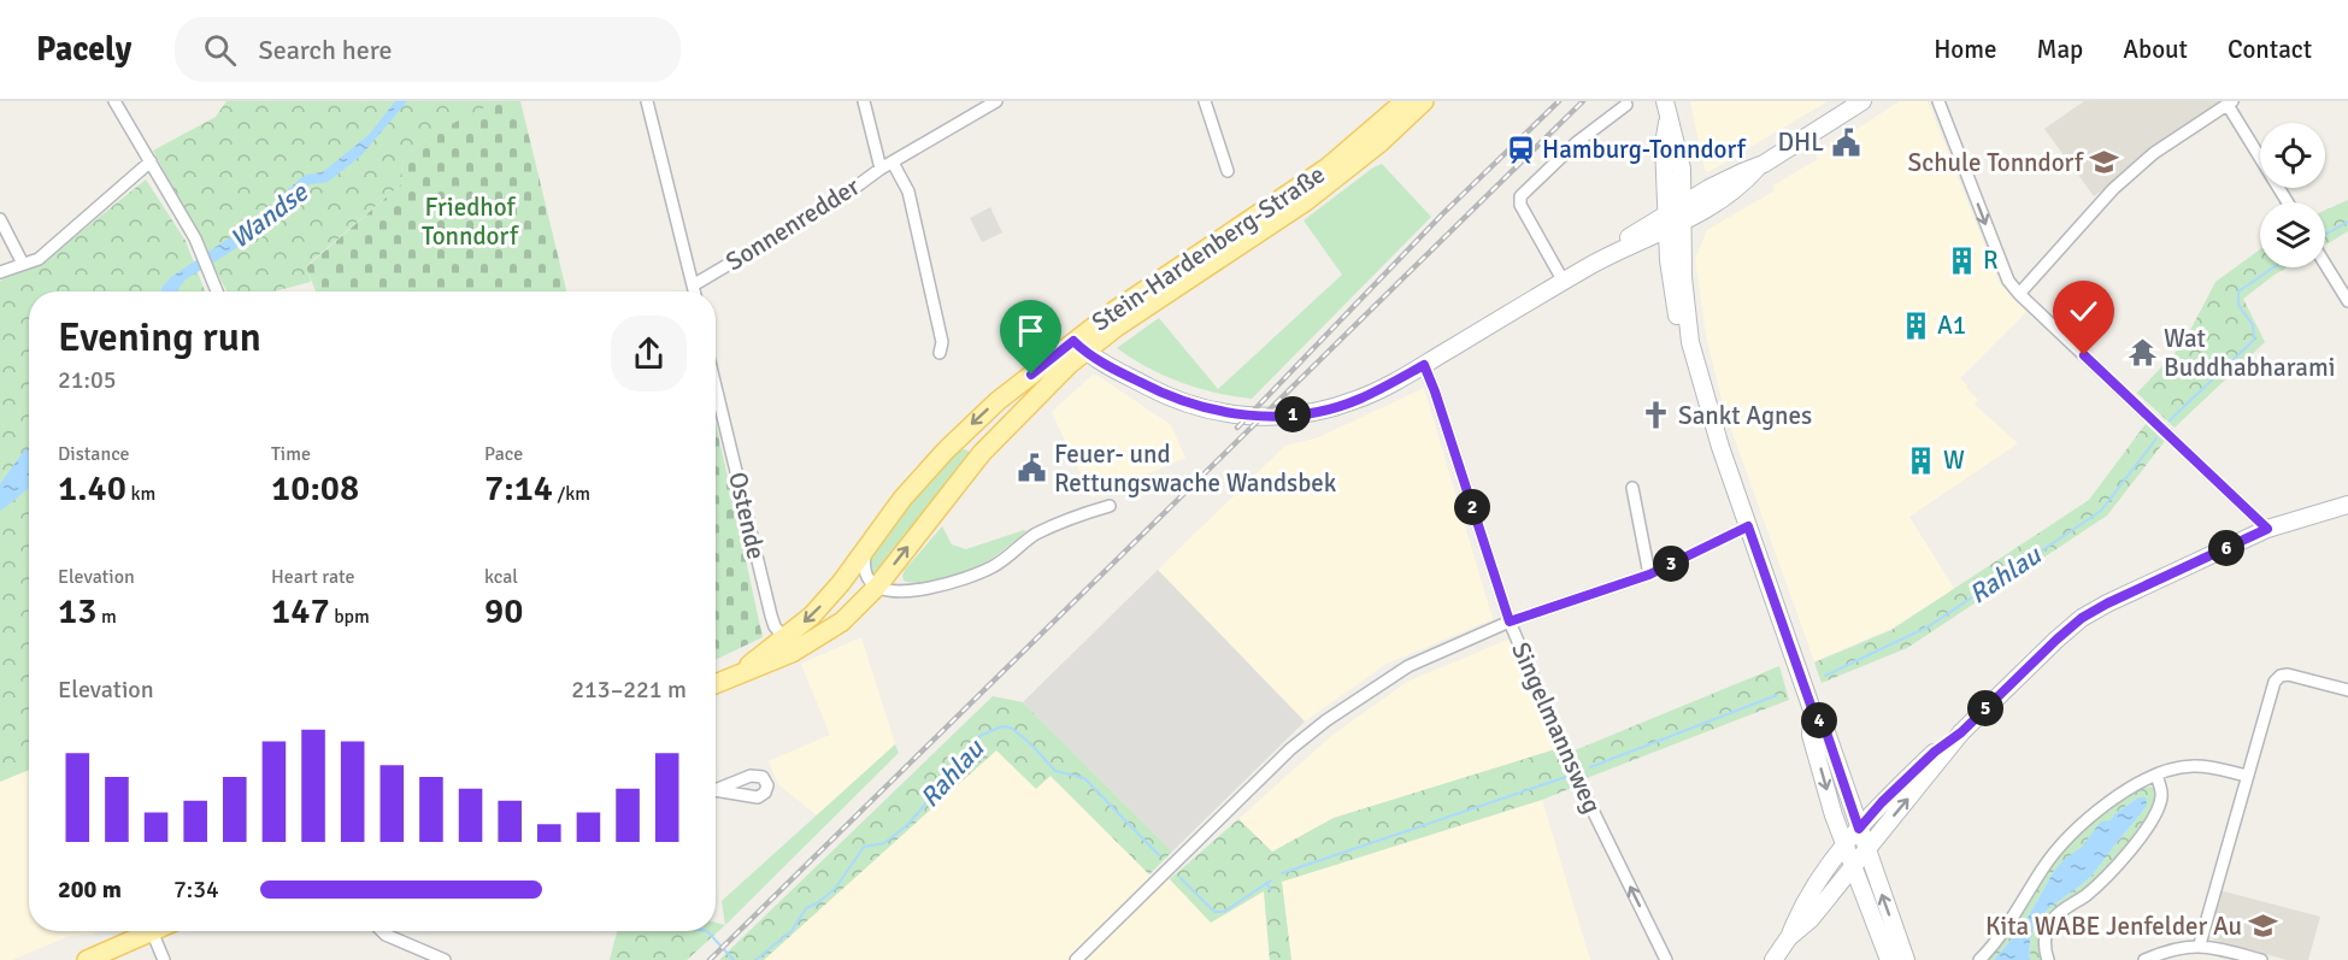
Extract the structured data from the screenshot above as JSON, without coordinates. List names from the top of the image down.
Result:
{
  "streets": {
    "main road": ["Stein-Hardenberg-Straße"],
    "street": ["Sonnenredder", "Ostende", "Singelmannsweg"]
  },
  "crossings": [
    ["Stein-Hardenberg-Straße", "Ostende"]
  ],
  "one_way": ["Singelmannsweg"],
  "water": ["Wandse", "Rahlau"],
  "parks": ["Friedhof Tonndorf"],
  "places": {
    "public building": ["DHL", "Feuer- und Rettungswache Wandsbek"],
    "station": ["Hamburg-Tonndorf"],
    "school or university": ["Schule Tonndorf", "Kita WABE Jenfelder Au"],
    "building": ["R", "A1", "W"],
    "temple": ["Wat Buddhabharami"],
    "church": ["Sankt Agnes"]
  },
  "page": {
    "header": "Pacely",
    "search": "Search here",
    "nav": [
      "Home",
      "Map",
      "About",
      "Contact"
    ],
    "heading": ["Evening run", "21:05"],
    "pins": [
      "1",
      "2",
      "6",
      "3",
      "5",
      "4"
    ],
    "stats": [
      ["Distance", "1.40 km"],
      ["Time", "10:08"],
      ["Pace", "7:14 /km"],
      ["Elevation", "13 m"],
      ["Heart rate", "147 bpm"],
      ["kcal", "90"]
    ],
    "chart": ["Elevation", "213–221 m"],
    "list": [
      {
        "name": "200 m",
        "note": "7:34"
      }
    ]
  }
}
